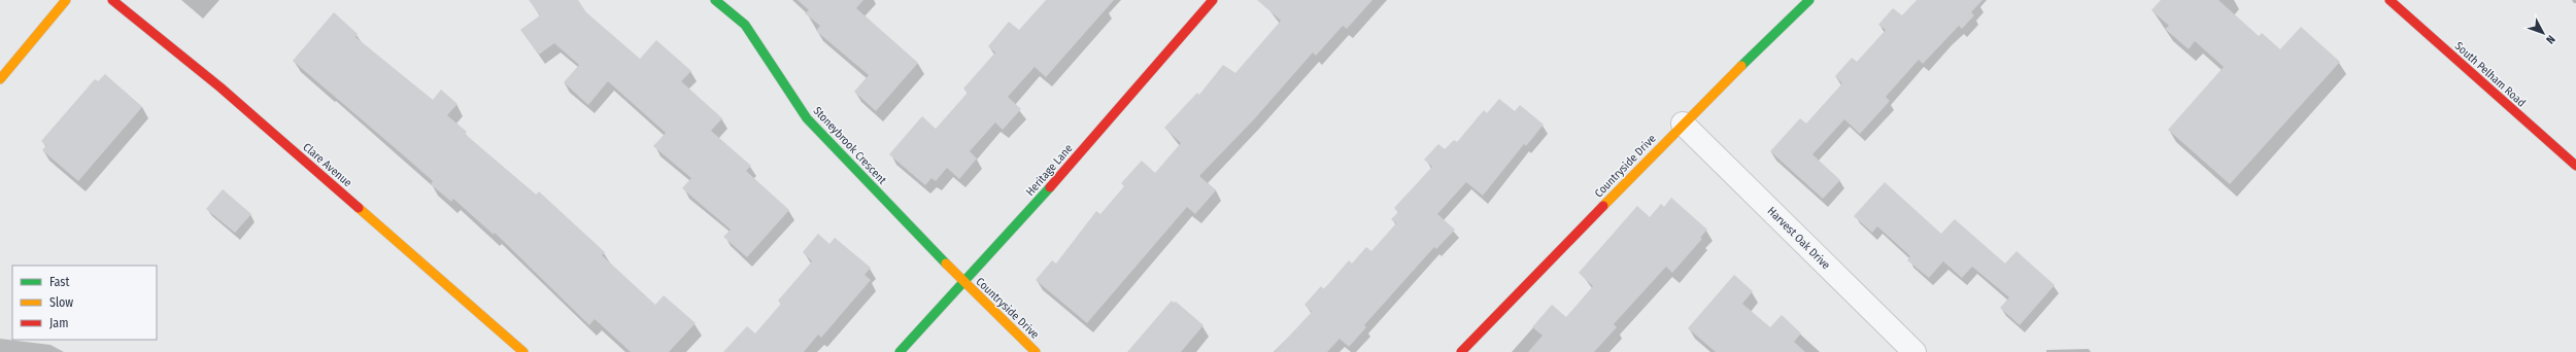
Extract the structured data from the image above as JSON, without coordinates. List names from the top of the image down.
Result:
{
  "streets": {
    "street": [
      "South Pelham Road",
      "Stoneybrook Crescent",
      "Clare Avenue",
      "Countryside Drive",
      "Heritage Lane",
      "Harvest Oak Drive"
    ]
  },
  "crossings": [
    ["Stoneybrook Crescent", "Countryside Drive"],
    ["Stoneybrook Crescent", "Heritage Lane"],
    ["Countryside Drive", "Heritage Lane"],
    ["Countryside Drive", "Harvest Oak Drive"]
  ],
  "legend": ["Fast", "Slow", "Jam"],
  "north": "bottom right"
}
